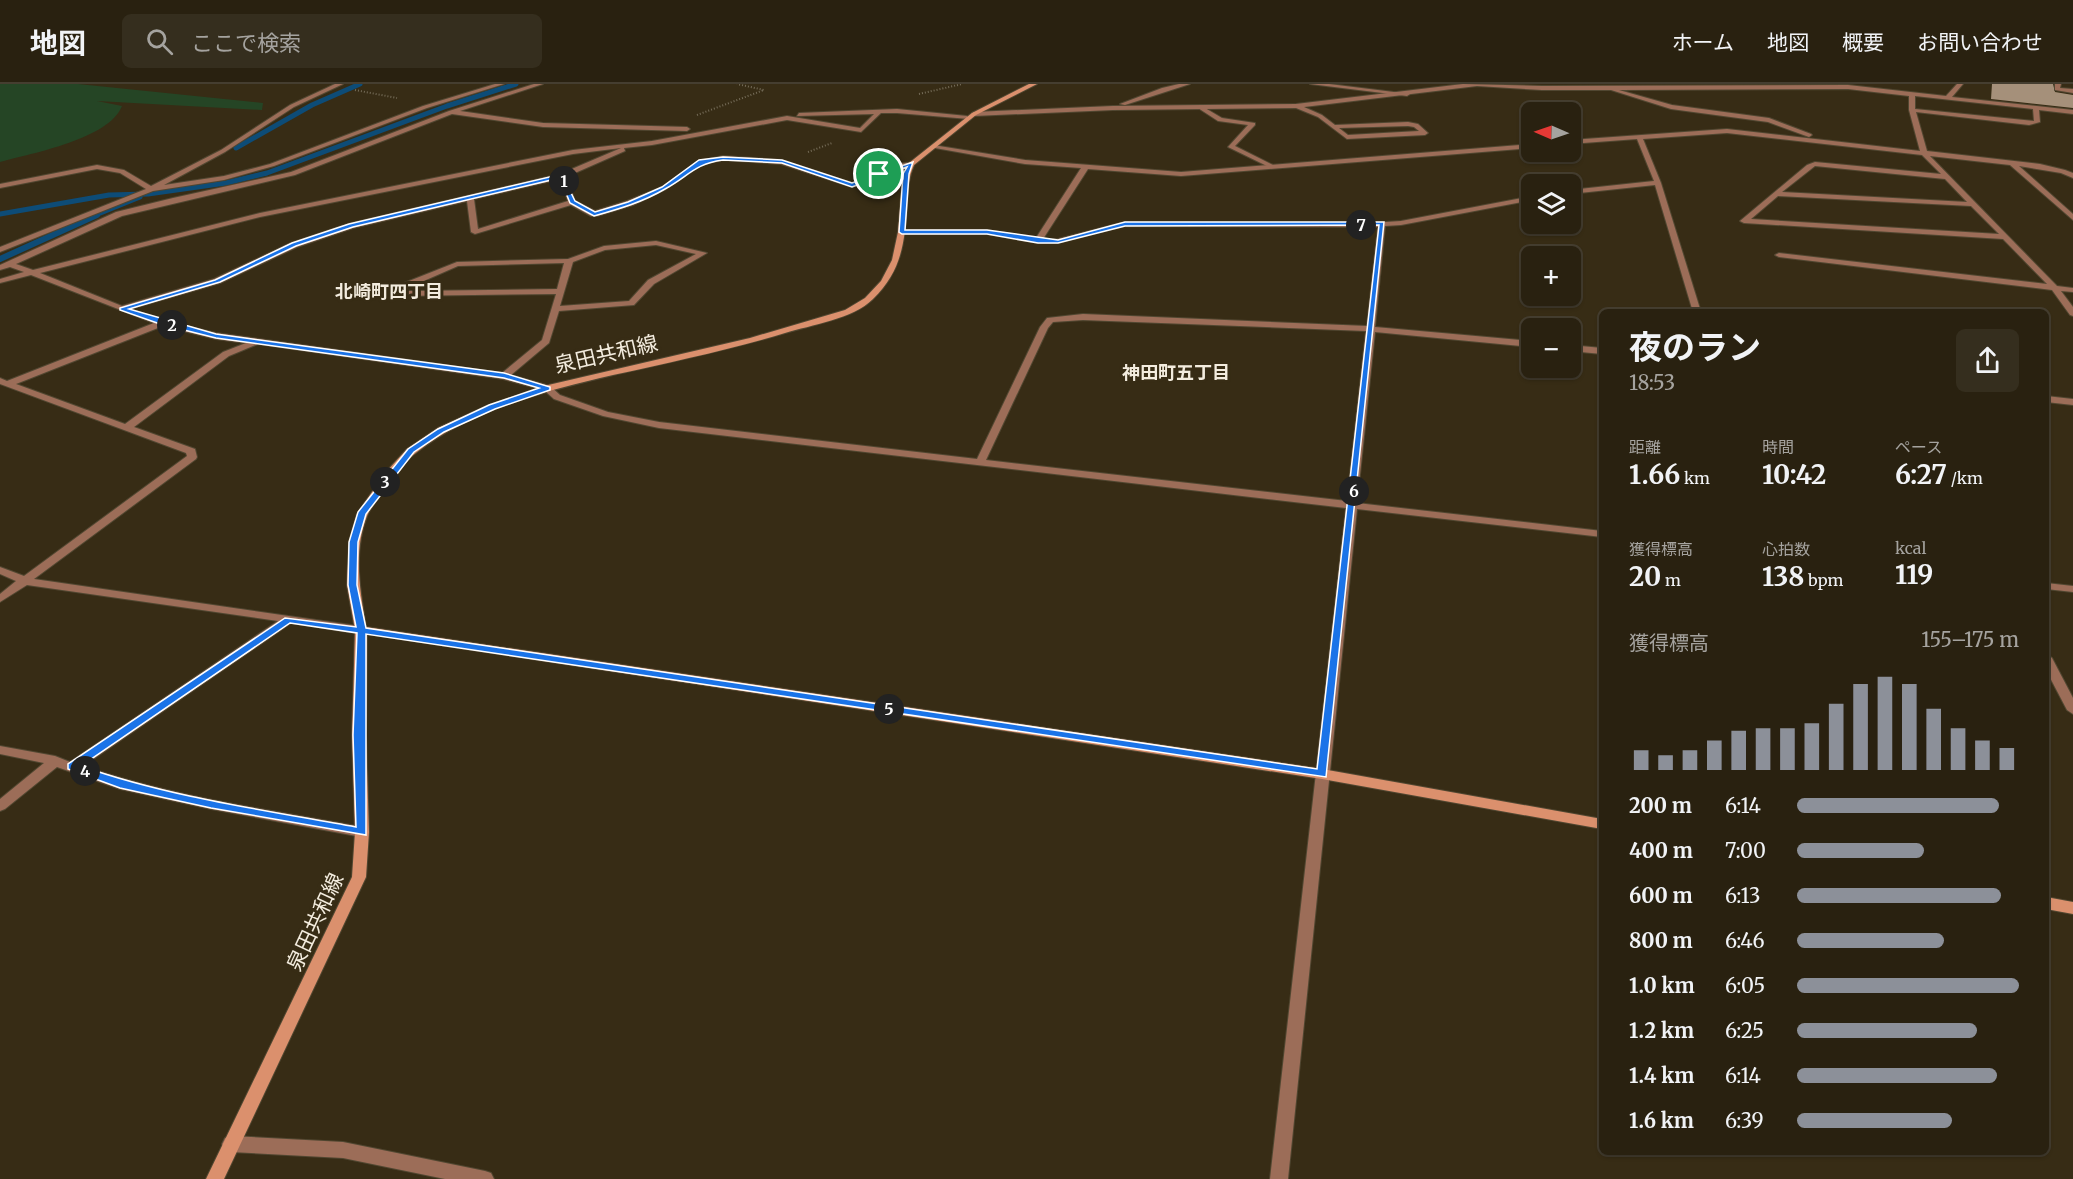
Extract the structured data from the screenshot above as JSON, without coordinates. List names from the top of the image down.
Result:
{
  "streets": {
    "main road": ["泉田共和線"]
  },
  "districts": ["北崎町四丁目", "神田町五丁目"],
  "north": "left",
  "page": {
    "header": "地図",
    "search": "ここで検索",
    "nav": [
      "ホーム",
      "地図",
      "概要",
      "お問い合わせ"
    ],
    "map_buttons": ["+", "−"],
    "pins": [
      "1",
      "7",
      "2",
      "3",
      "6",
      "5",
      "4"
    ],
    "heading": ["夜のラン", "18:53"],
    "stats": [
      ["距離", "1.66 km"],
      ["時間", "10:42"],
      ["ペース", "6:27 /km"],
      ["獲得標高", "20 m"],
      ["心拍数", "138 bpm"],
      ["kcal", "119"]
    ],
    "chart": ["獲得標高", "155–175 m"],
    "list": [
      {
        "name": "200 m",
        "note": "6:14"
      },
      {
        "name": "400 m",
        "note": "7:00"
      },
      {
        "name": "600 m",
        "note": "6:13"
      },
      {
        "name": "800 m",
        "note": "6:46"
      },
      {
        "name": "1.0 km",
        "note": "6:05"
      },
      {
        "name": "1.2 km",
        "note": "6:25"
      },
      {
        "name": "1.4 km",
        "note": "6:14"
      },
      {
        "name": "1.6 km",
        "note": "6:39"
      }
    ]
  }
}
